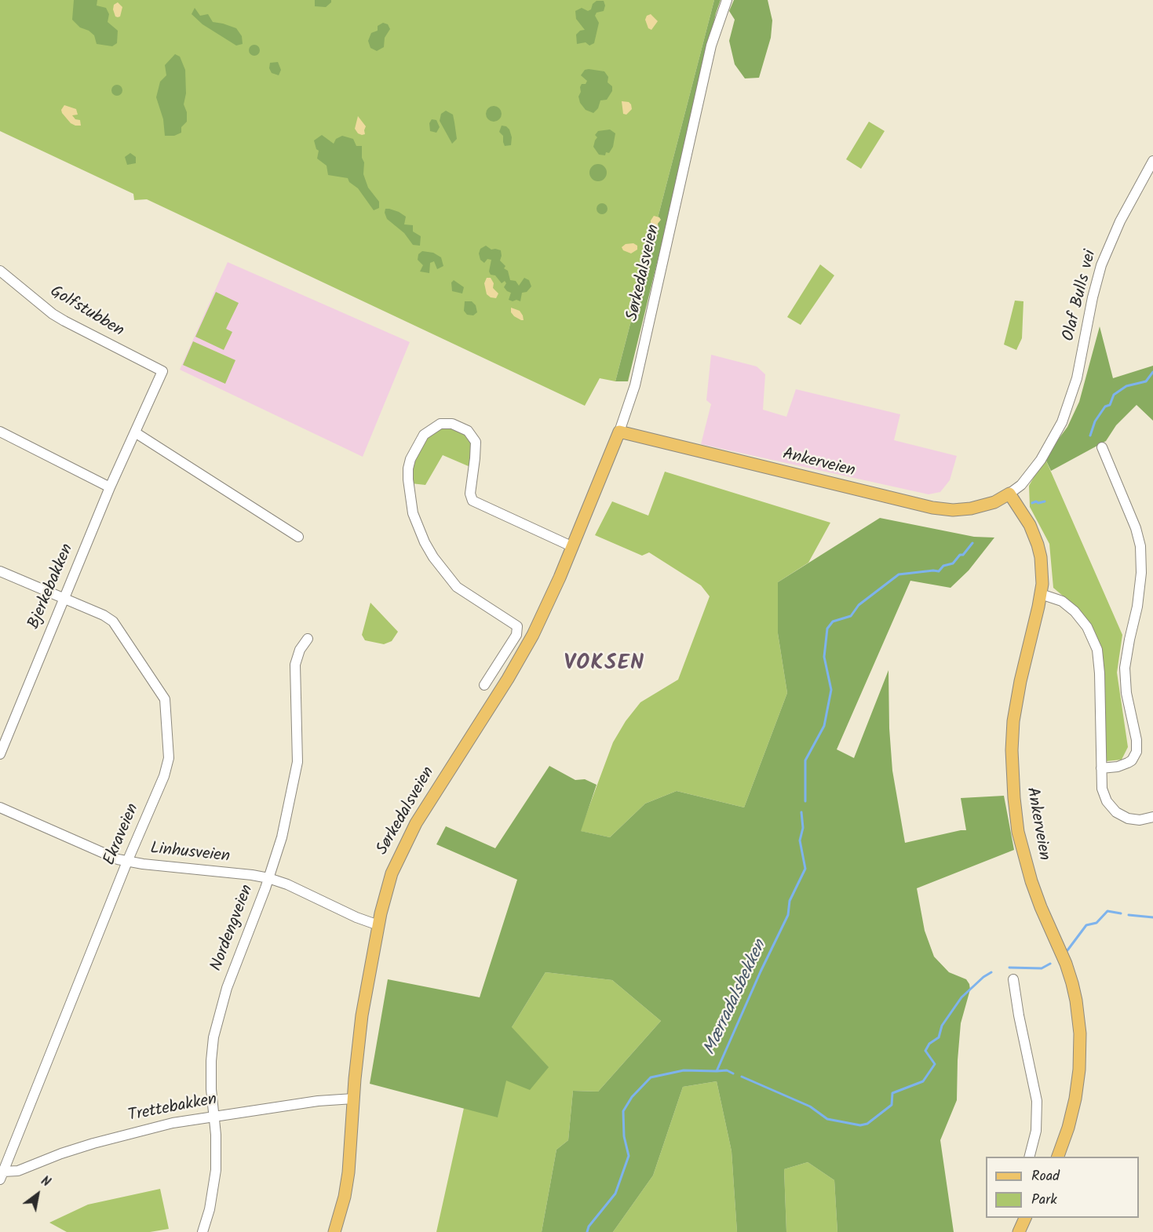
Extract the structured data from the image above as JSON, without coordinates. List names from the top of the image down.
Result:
{
  "streets": {
    "main road": ["Sørkedalsveien", "Ankerveien"],
    "street": [
      "Olaf Bulls vei",
      "Golfstubben",
      "Bjerkebakken",
      "Ekraveien",
      "Linhusveien",
      "Nordengveien",
      "Trettebakken"
    ]
  },
  "crossings": [
    ["Sørkedalsveien", "Ankerveien"],
    ["Sørkedalsveien", "Linhusveien"],
    ["Sørkedalsveien", "Trettebakken"],
    ["Olaf Bulls vei", "Ankerveien"],
    ["Golfstubben", "Bjerkebakken"],
    ["Bjerkebakken", "Ekraveien"],
    ["Ekraveien", "Linhusveien"],
    ["Ekraveien", "Trettebakken"],
    ["Linhusveien", "Nordengveien"],
    ["Nordengveien", "Trettebakken"]
  ],
  "districts": ["VOKSEN"],
  "water": ["Mærradalsbekken"],
  "legend": ["Road", "Park"],
  "north": "top right"
}
